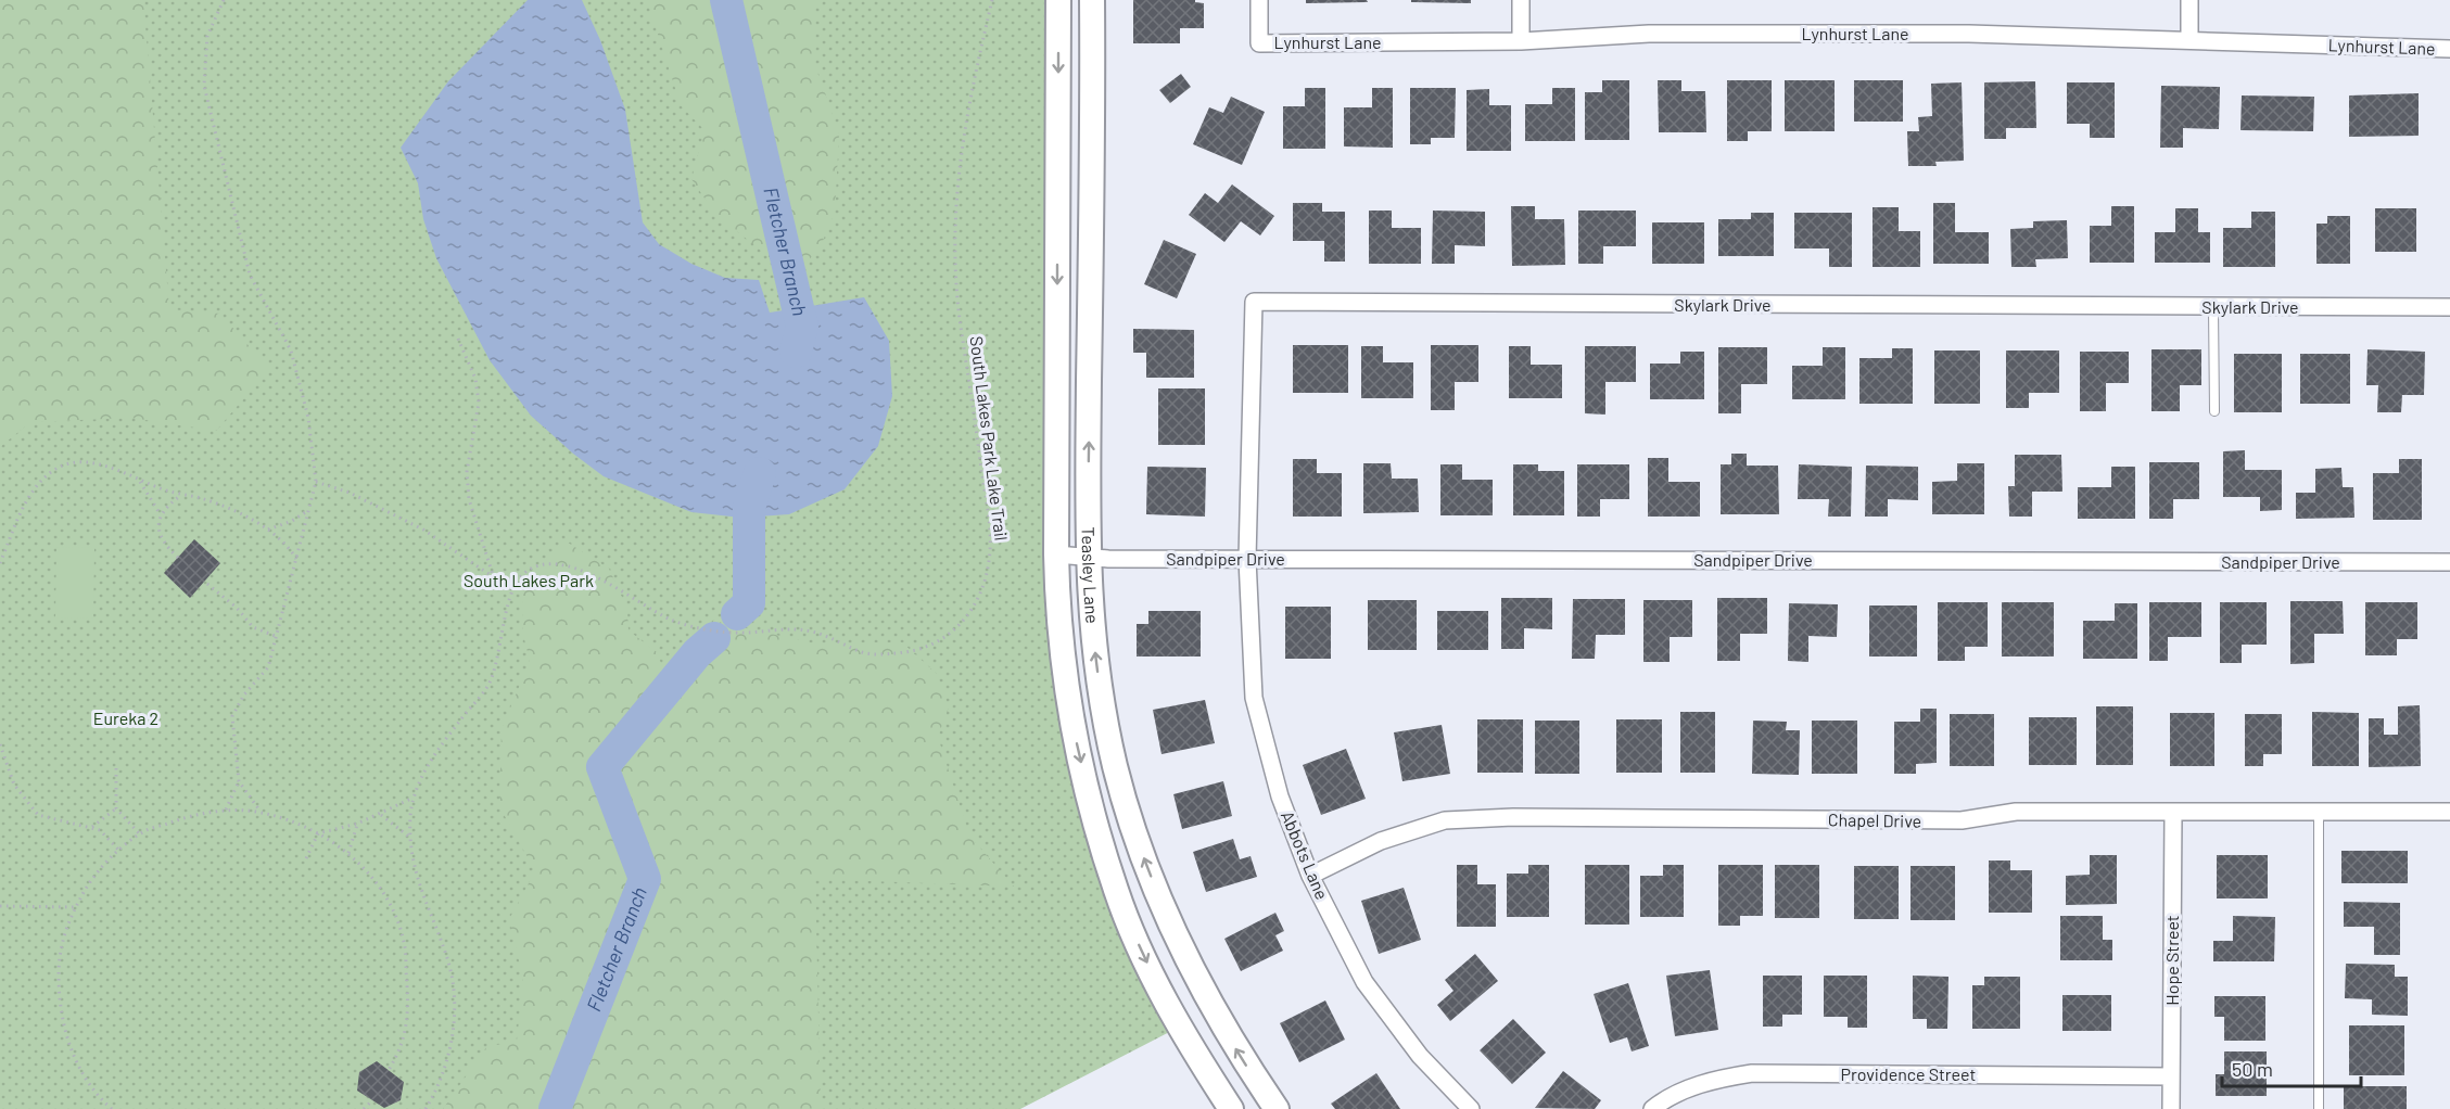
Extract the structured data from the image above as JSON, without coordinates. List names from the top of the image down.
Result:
{
  "streets": {
    "main road": ["Teasley Lane"],
    "street": [
      "Lynhurst Lane",
      "Skylark Drive",
      "Sandpiper Drive",
      "Chapel Drive",
      "Abbots Lane",
      "Hope Street",
      "Providence Street"
    ],
    "path": ["South Lakes Park Lake Trail"]
  },
  "crossings": [
    ["Skylark Drive", "Sandpiper Drive"],
    ["Skylark Drive", "Abbots Lane"],
    ["Sandpiper Drive", "Teasley Lane"],
    ["Sandpiper Drive", "Abbots Lane"],
    ["Chapel Drive", "Abbots Lane"],
    ["Chapel Drive", "Hope Street"],
    ["Hope Street", "Providence Street"]
  ],
  "water": ["Fletcher Branch"],
  "parks": ["South Lakes Park", "Eureka 2"],
  "scale_bar": "50 m"
}
